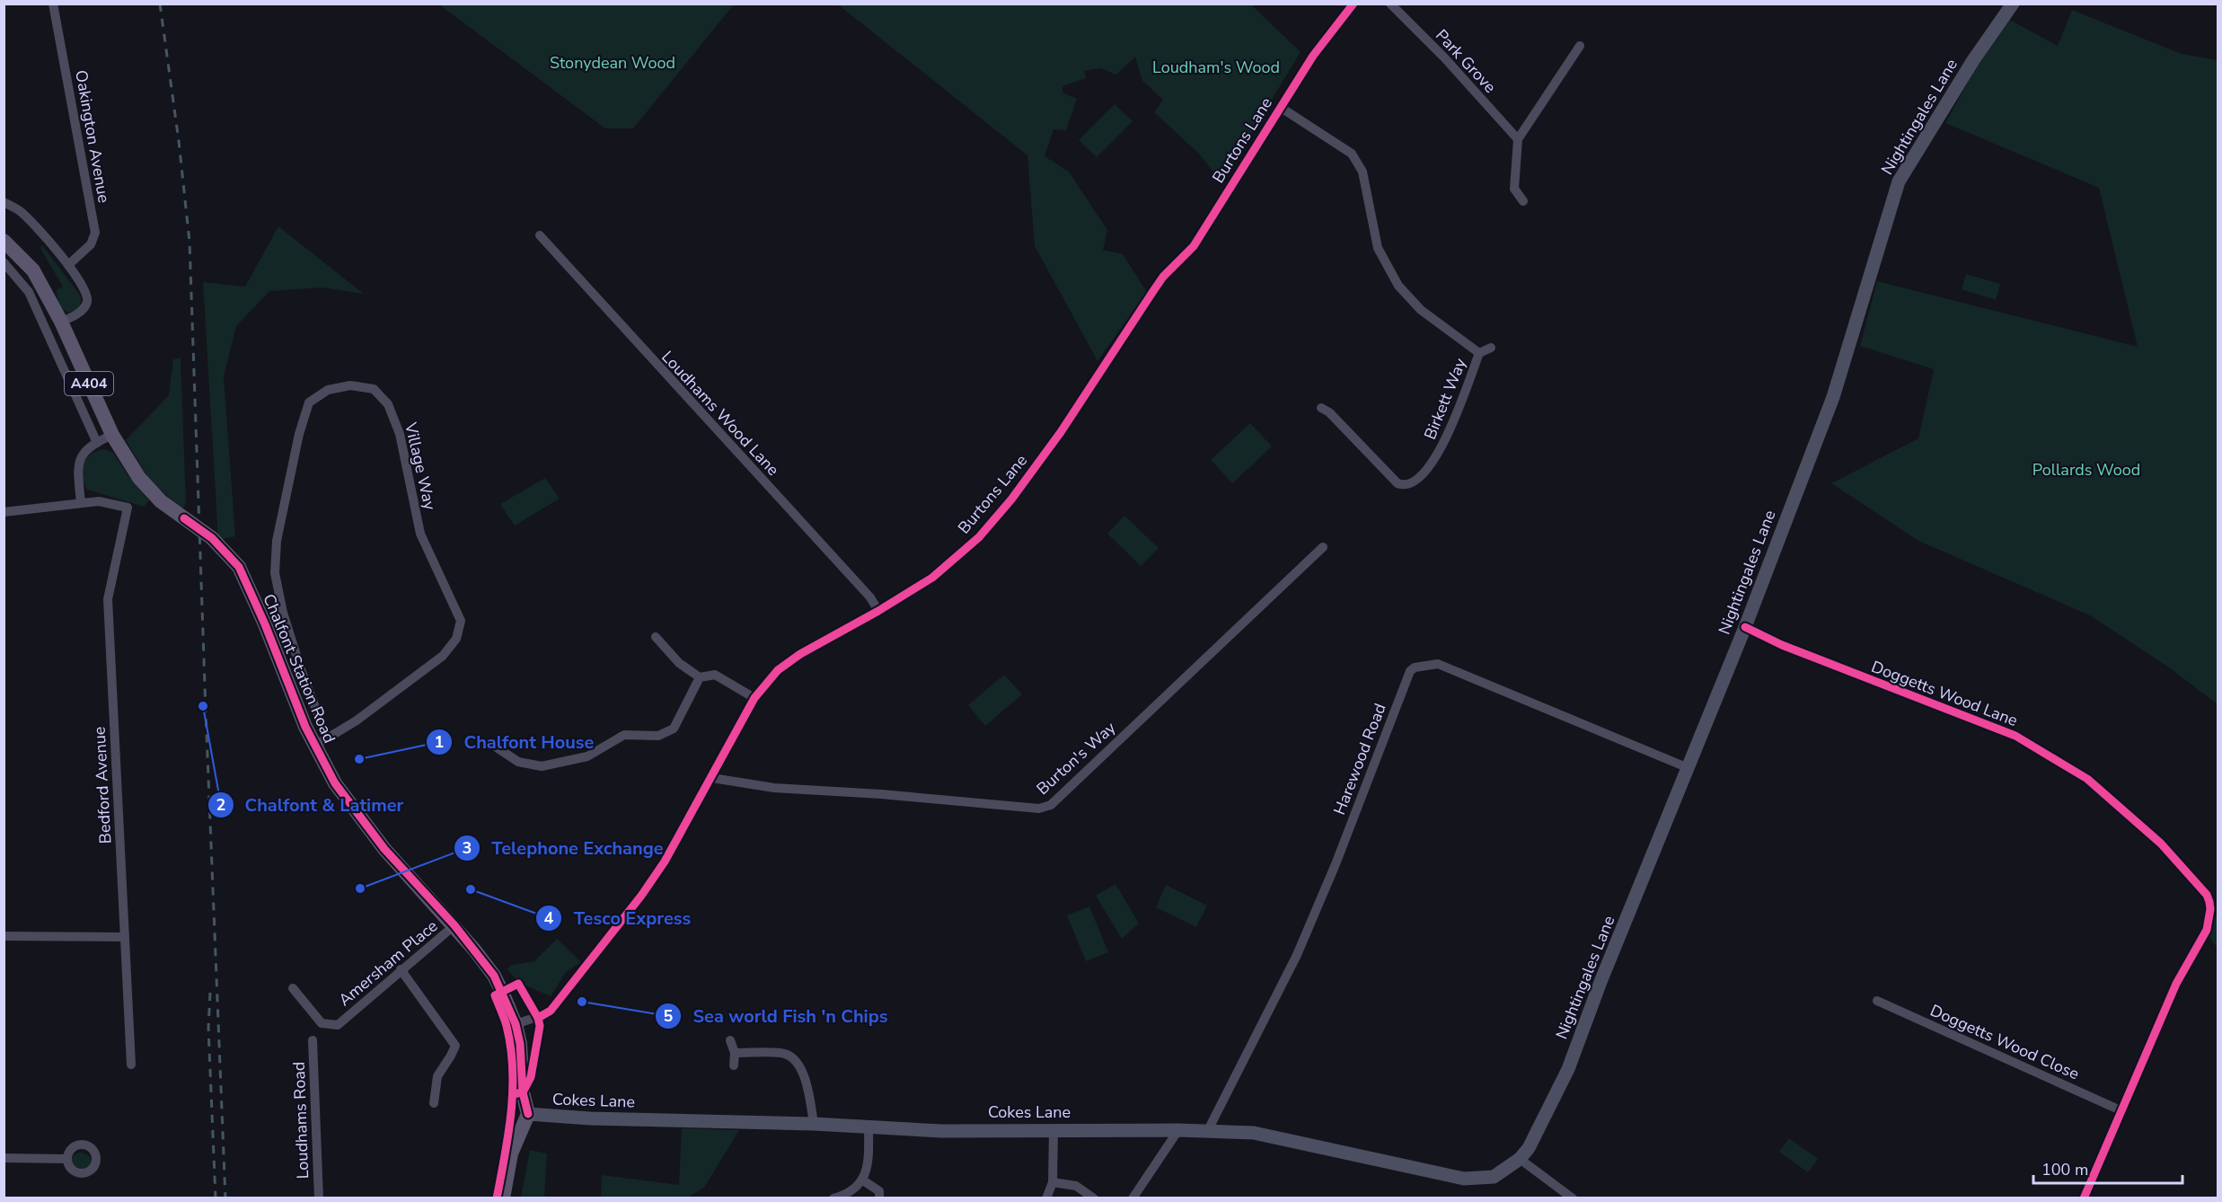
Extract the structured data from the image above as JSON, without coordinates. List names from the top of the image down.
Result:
{
  "streets": {
    "main road": [
      "Nightingales Lane",
      "A404",
      "Chalfont Station Road",
      "Cokes Lane"
    ],
    "street": [
      "Park Grove",
      "Oakington Avenue",
      "Burtons Lane",
      "Birkett Way",
      "Loudhams Wood Lane",
      "Village Way",
      "Doggetts Wood Lane",
      "Burton's Way",
      "Harewood Road",
      "Bedford Avenue",
      "Amersham Place",
      "Doggetts Wood Close",
      "Loudhams Road"
    ]
  },
  "crossings": [
    ["Nightingales Lane", "Doggetts Wood Lane"],
    ["Nightingales Lane", "Harewood Road"],
    ["Nightingales Lane", "Cokes Lane"],
    ["Burtons Lane", "Birkett Way"],
    ["Burtons Lane", "Loudhams Wood Lane"],
    ["Burtons Lane", "Chalfont Station Road"],
    ["Burtons Lane", "Burton's Way"],
    ["A404", "Chalfont Station Road"],
    ["Village Way", "Chalfont Station Road"],
    ["Chalfont Station Road", "Amersham Place"],
    ["Chalfont Station Road", "Cokes Lane"],
    ["Doggetts Wood Lane", "Doggetts Wood Close"],
    ["Harewood Road", "Cokes Lane"]
  ],
  "parks": ["Stonydean Wood", "Loudham's Wood", "Pollards Wood"],
  "places": [
    "Chalfont & Latimer",
    "Chalfont House",
    "Telephone Exchange",
    "Tesco Express",
    "Sea world Fish 'n Chips"
  ],
  "scale_bar": "100 m"
}
